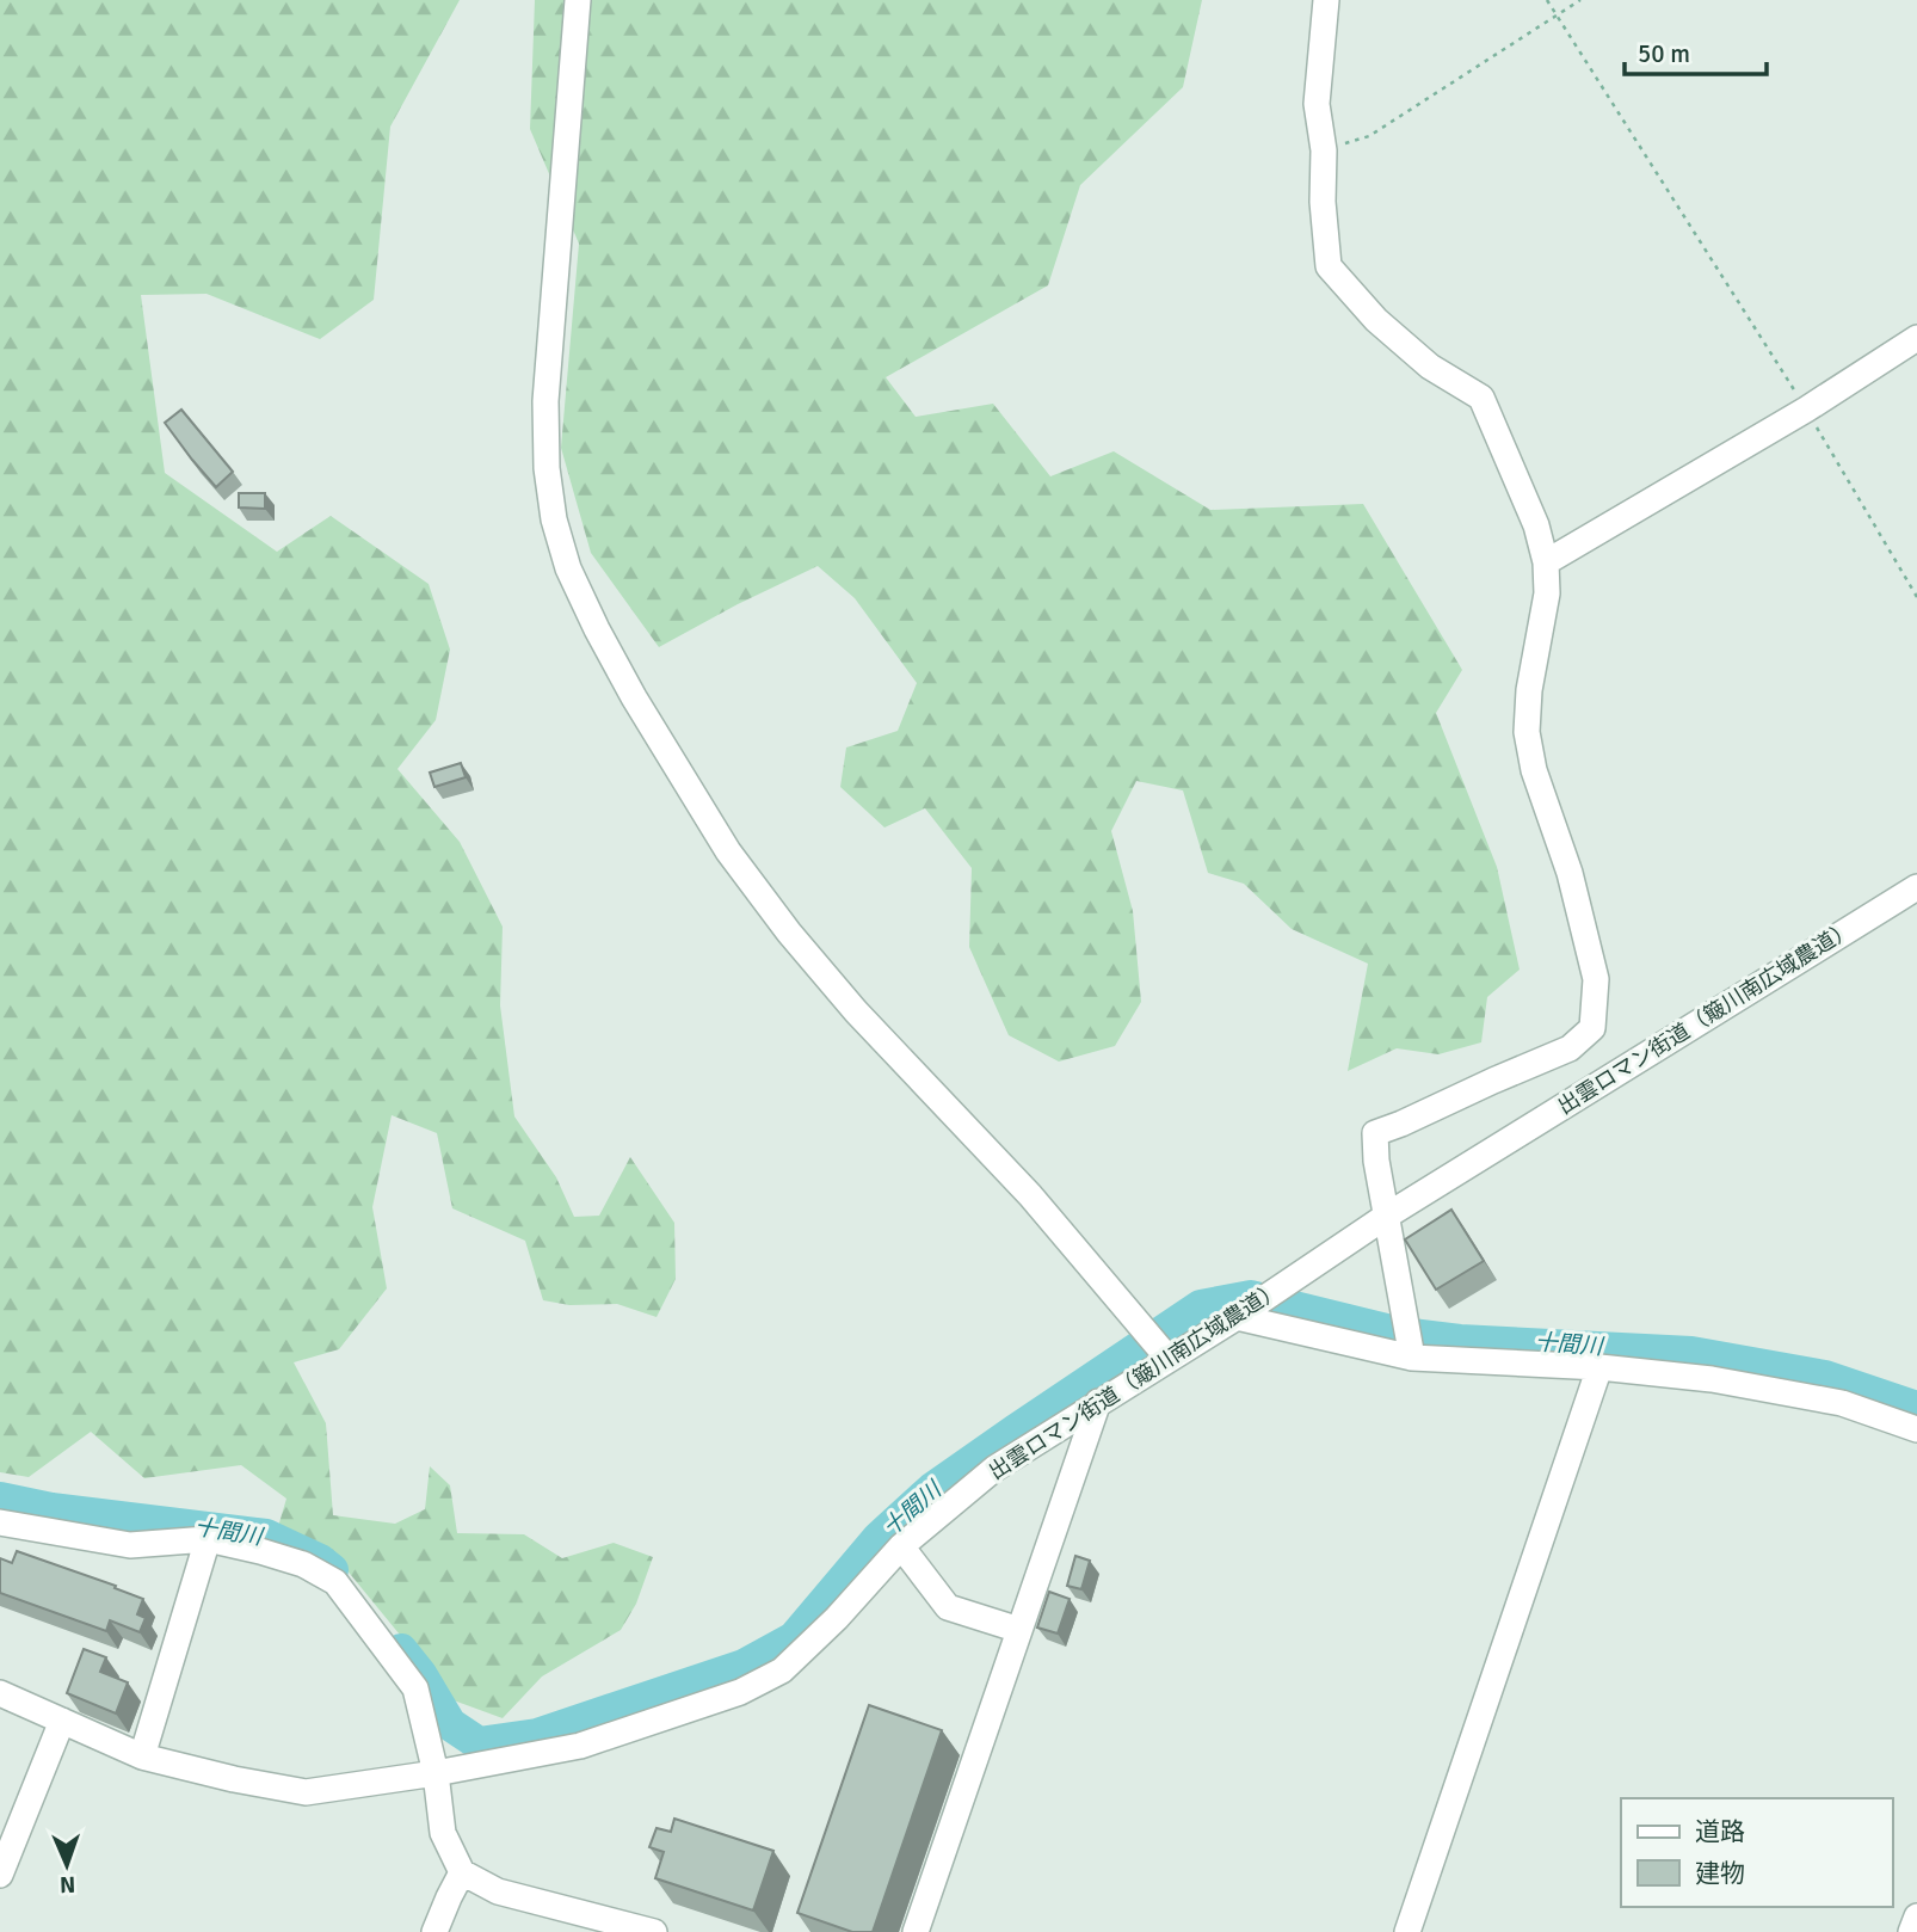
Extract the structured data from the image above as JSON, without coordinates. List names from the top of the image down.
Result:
{
  "streets": {
    "street": ["出雲ロマン街道（簸川南広域農道）"]
  },
  "water": ["十間川"],
  "legend": ["道路", "建物"],
  "scale_bar": "50 m",
  "north": "bottom"
}
